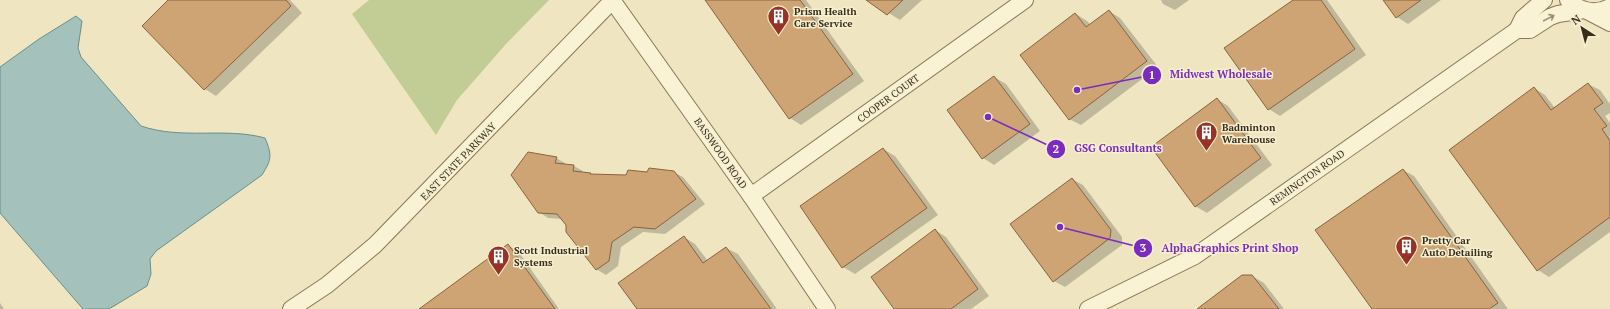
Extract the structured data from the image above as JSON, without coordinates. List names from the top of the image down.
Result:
{
  "streets": {
    "street": [
      "COOPER COURT",
      "BASSWOOD ROAD",
      "EAST STATE PARKWAY",
      "REMINGTON ROAD"
    ]
  },
  "crossings": [
    ["COOPER COURT", "BASSWOOD ROAD"],
    ["BASSWOOD ROAD", "EAST STATE PARKWAY"]
  ],
  "places": {
    "building": [
      "Prism Health Care Service",
      "Badminton Warehouse",
      "Pretty Car Auto Detailing",
      "Scott Industrial Systems"
    ],
    "other": ["Midwest Wholesale", "GSG Consultants", "AlphaGraphics Print Shop"]
  },
  "north": "top left"
}
